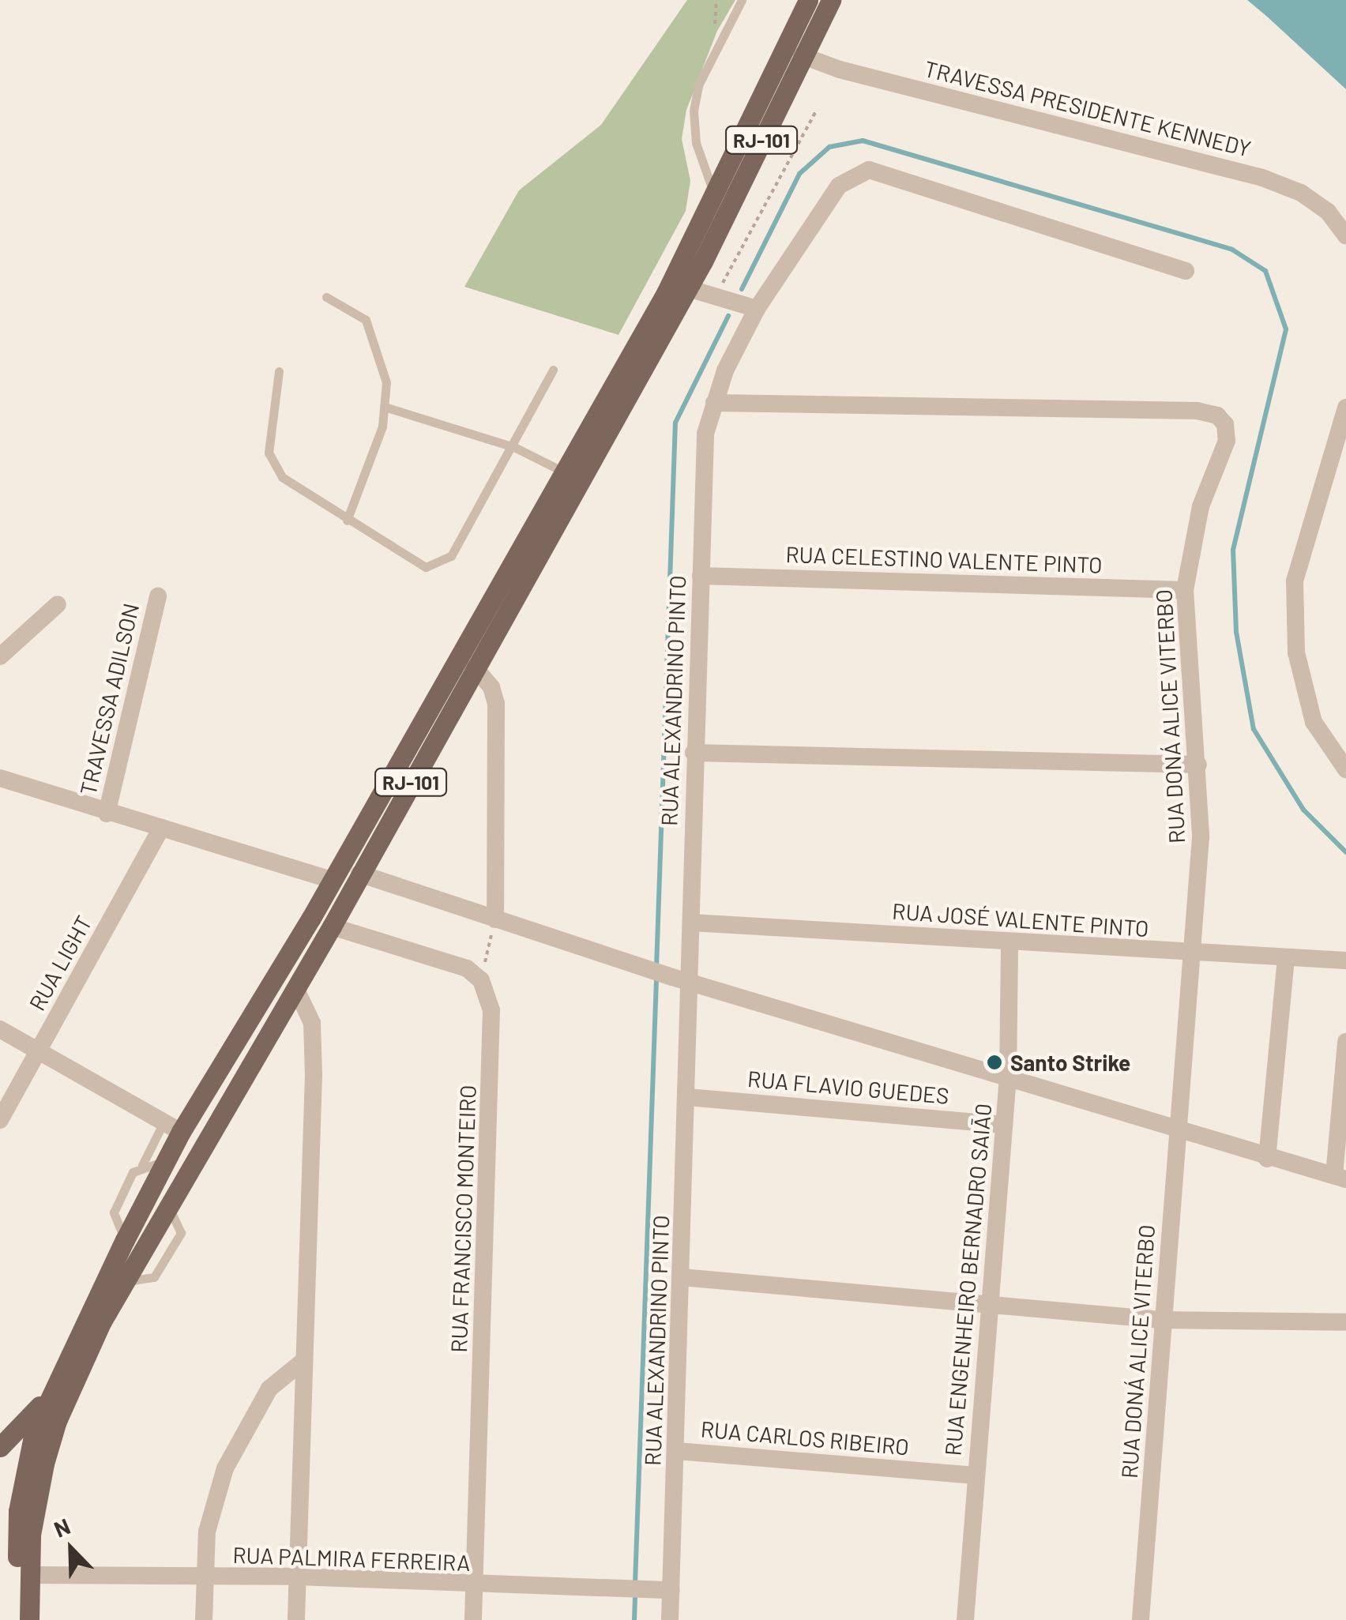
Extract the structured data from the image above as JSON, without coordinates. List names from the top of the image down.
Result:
{
  "streets": {
    "main road": ["RJ-101"],
    "street": [
      "TRAVESSA PRESIDENTE KENNEDY",
      "RUA CELESTINO VALENTE PINTO",
      "TRAVESSA ADILSON",
      "RUA ALEXANDRINO PINTO",
      "RUA DONÁ ALICE VITERBO",
      "RUA JOSÉ VALENTE PINTO",
      "RUA LIGHT",
      "RUA FLAVIO GUEDES",
      "RUA FRANCISCO MONTEIRO",
      "RUA ENGENHEIRO BERNADRO SAIĀ0",
      "RUA CARLOS RIBEIRO",
      "RUA PALMIRA FERREIRA"
    ]
  },
  "crossings": [
    ["TRAVESSA PRESIDENTE KENNEDY", "RJ-101"],
    ["RJ-101", "RUA PALMIRA FERREIRA"],
    ["RUA CELESTINO VALENTE PINTO", "RUA ALEXANDRINO PINTO"],
    ["RUA CELESTINO VALENTE PINTO", "RUA DONÁ ALICE VITERBO"],
    ["RUA ALEXANDRINO PINTO", "RUA DONÁ ALICE VITERBO"],
    ["RUA ALEXANDRINO PINTO", "RUA JOSÉ VALENTE PINTO"],
    ["RUA ALEXANDRINO PINTO", "RUA FLAVIO GUEDES"],
    ["RUA ALEXANDRINO PINTO", "RUA CARLOS RIBEIRO"],
    ["RUA ALEXANDRINO PINTO", "RUA PALMIRA FERREIRA"],
    ["RUA DONÁ ALICE VITERBO", "RUA JOSÉ VALENTE PINTO"],
    ["RUA JOSÉ VALENTE PINTO", "RUA ENGENHEIRO BERNADRO SAIĀ0"],
    ["RUA FLAVIO GUEDES", "RUA ENGENHEIRO BERNADRO SAIĀ0"],
    ["RUA FRANCISCO MONTEIRO", "RUA PALMIRA FERREIRA"],
    ["RUA ENGENHEIRO BERNADRO SAIĀ0", "RUA CARLOS RIBEIRO"]
  ],
  "places": ["Santo Strike"],
  "north": "top left"
}
